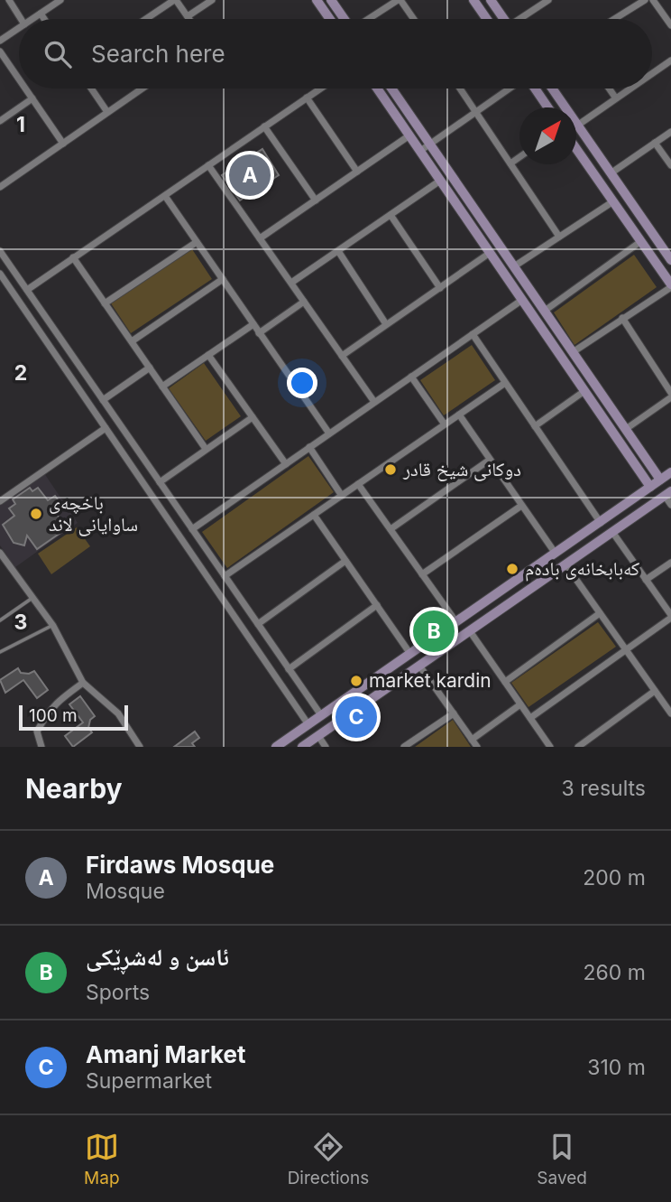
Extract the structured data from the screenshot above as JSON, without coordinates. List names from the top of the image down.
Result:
{
  "places": [
    "دوکانی شیخ قادر",
    "باخچەی ساوایانی لاند",
    "کەبابخانەی بادەم",
    "market kardin"
  ],
  "scale_bar": "100 m",
  "north": "top right",
  "page": {
    "search": "Search here",
    "pins": ["A", "B", "C"],
    "scale": "100 m",
    "heading": ["Nearby", "3 results"],
    "list": [
      {
        "mark": "A",
        "name": "Firdaws Mosque",
        "note": "Mosque",
        "value": "200 m"
      },
      {
        "mark": "B",
        "name": "ئاسن و لەشڕێکی",
        "note": "Sports",
        "value": "260 m"
      },
      {
        "mark": "C",
        "name": "Amanj Market",
        "note": "Supermarket",
        "value": "310 m"
      }
    ],
    "nav": ["Map", "Directions", "Saved"]
  },
  "grid": {
    "rows": ["1", "2", "3"]
  }
}
